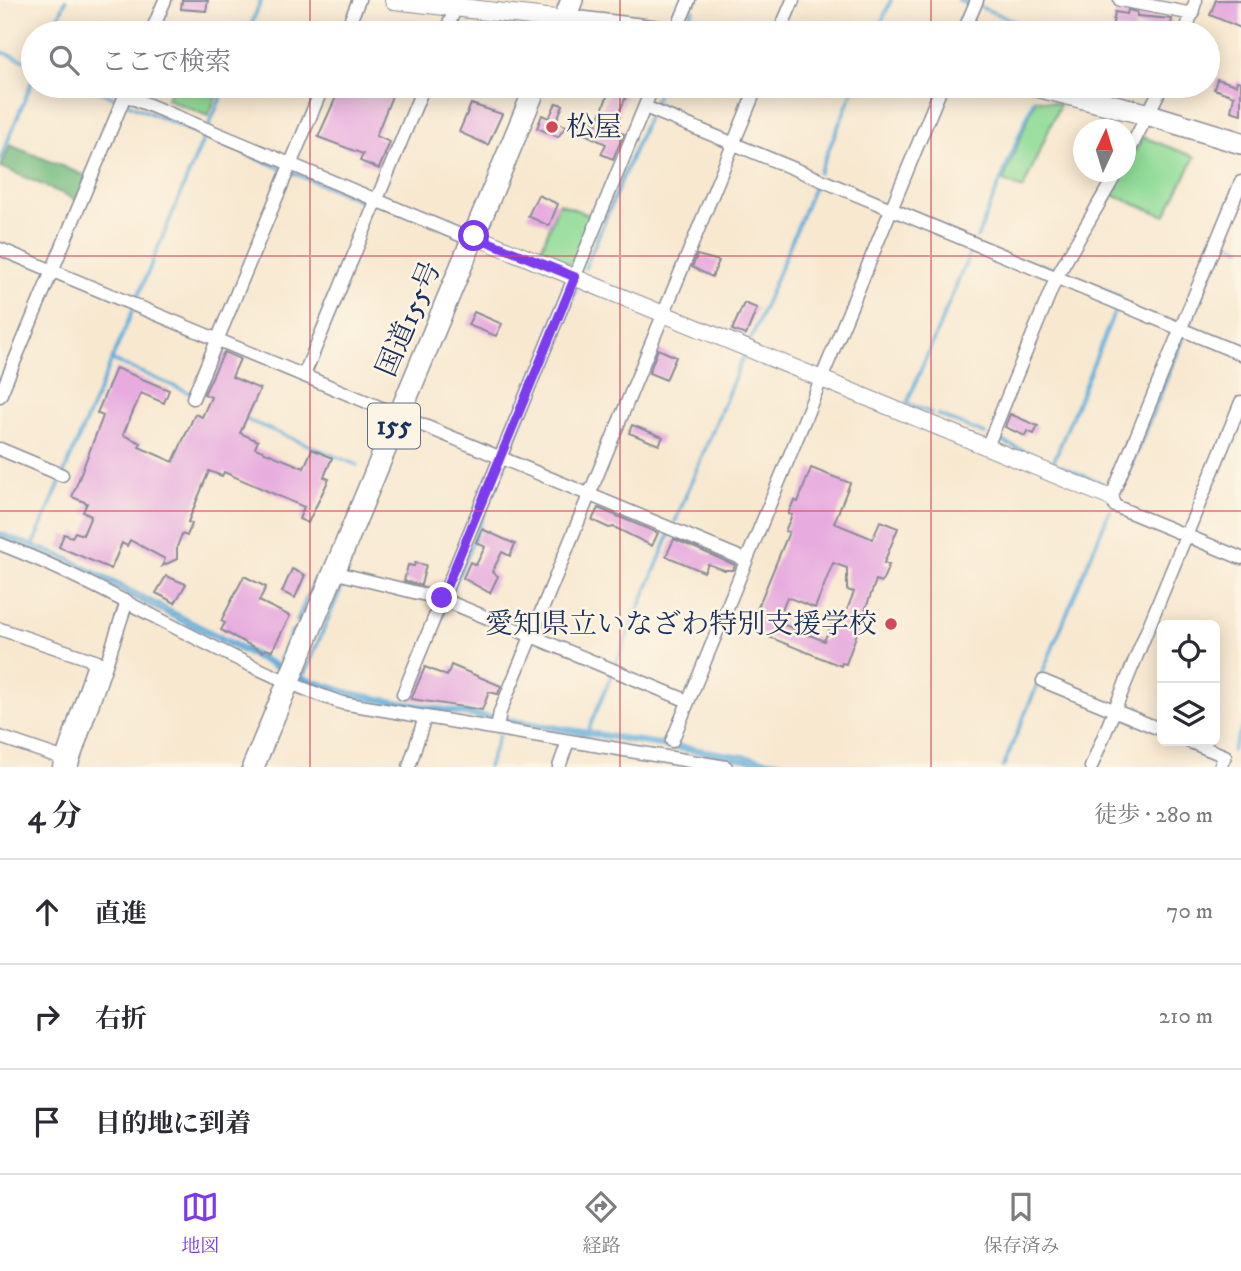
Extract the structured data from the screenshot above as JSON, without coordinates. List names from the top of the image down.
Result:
{
  "streets": {
    "main road": ["国道155号", "155"]
  },
  "places": ["松屋", "愛知県立いなざわ特別支援学校"],
  "north": "top",
  "page": {
    "search": "ここで検索",
    "heading": ["4 分", "徒歩 · 280 m"],
    "list": [
      ["直進", "70 m"],
      ["右折", "210 m"],
      "目的地に到着"
    ],
    "nav": ["地図", "経路", "保存済み"]
  }
}
